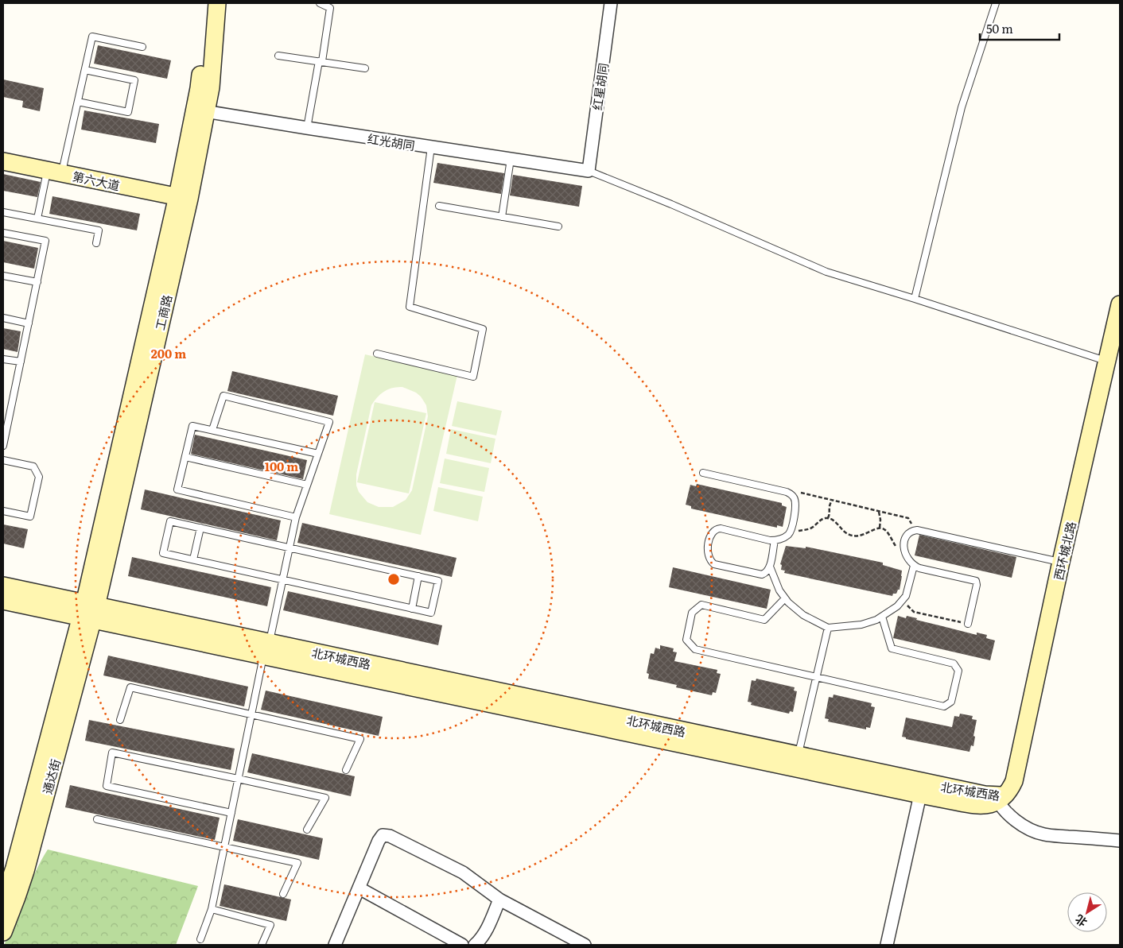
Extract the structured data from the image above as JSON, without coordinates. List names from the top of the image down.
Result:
{
  "streets": {
    "main road": [
      "第六大道",
      "工商路",
      "西环城北路",
      "北环城西路",
      "通达街"
    ],
    "street": ["红星胡同", "红光胡同"]
  },
  "crossings": [
    ["红星胡同", "红光胡同"],
    ["红光胡同", "工商路"],
    ["第六大道", "工商路"],
    ["工商路", "北环城西路"],
    ["工商路", "通达街"],
    ["西环城北路", "北环城西路"],
    ["北环城西路", "通达街"]
  ],
  "scale_bar": "50 m",
  "north": "bottom left",
  "rings": ["200 m", "100 m"]
}
